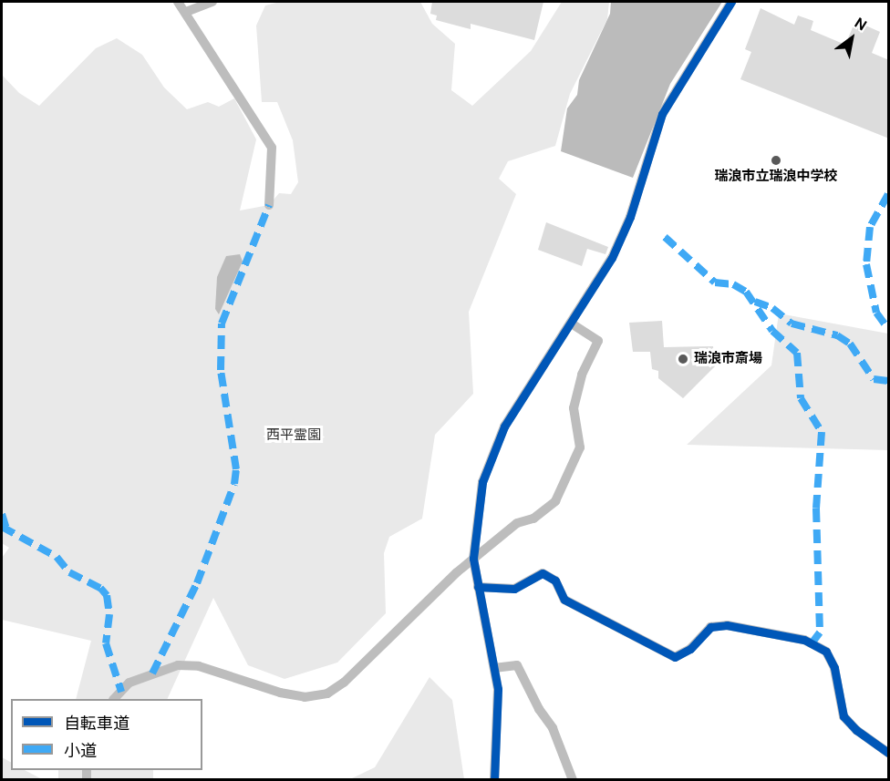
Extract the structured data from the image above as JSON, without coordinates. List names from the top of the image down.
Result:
{
  "parks": ["西平霊園"],
  "places": ["瑞浪市立瑞浪中学校", "瑞浪市斎場"],
  "legend": ["自転車道", "小道"],
  "north": "top right"
}
